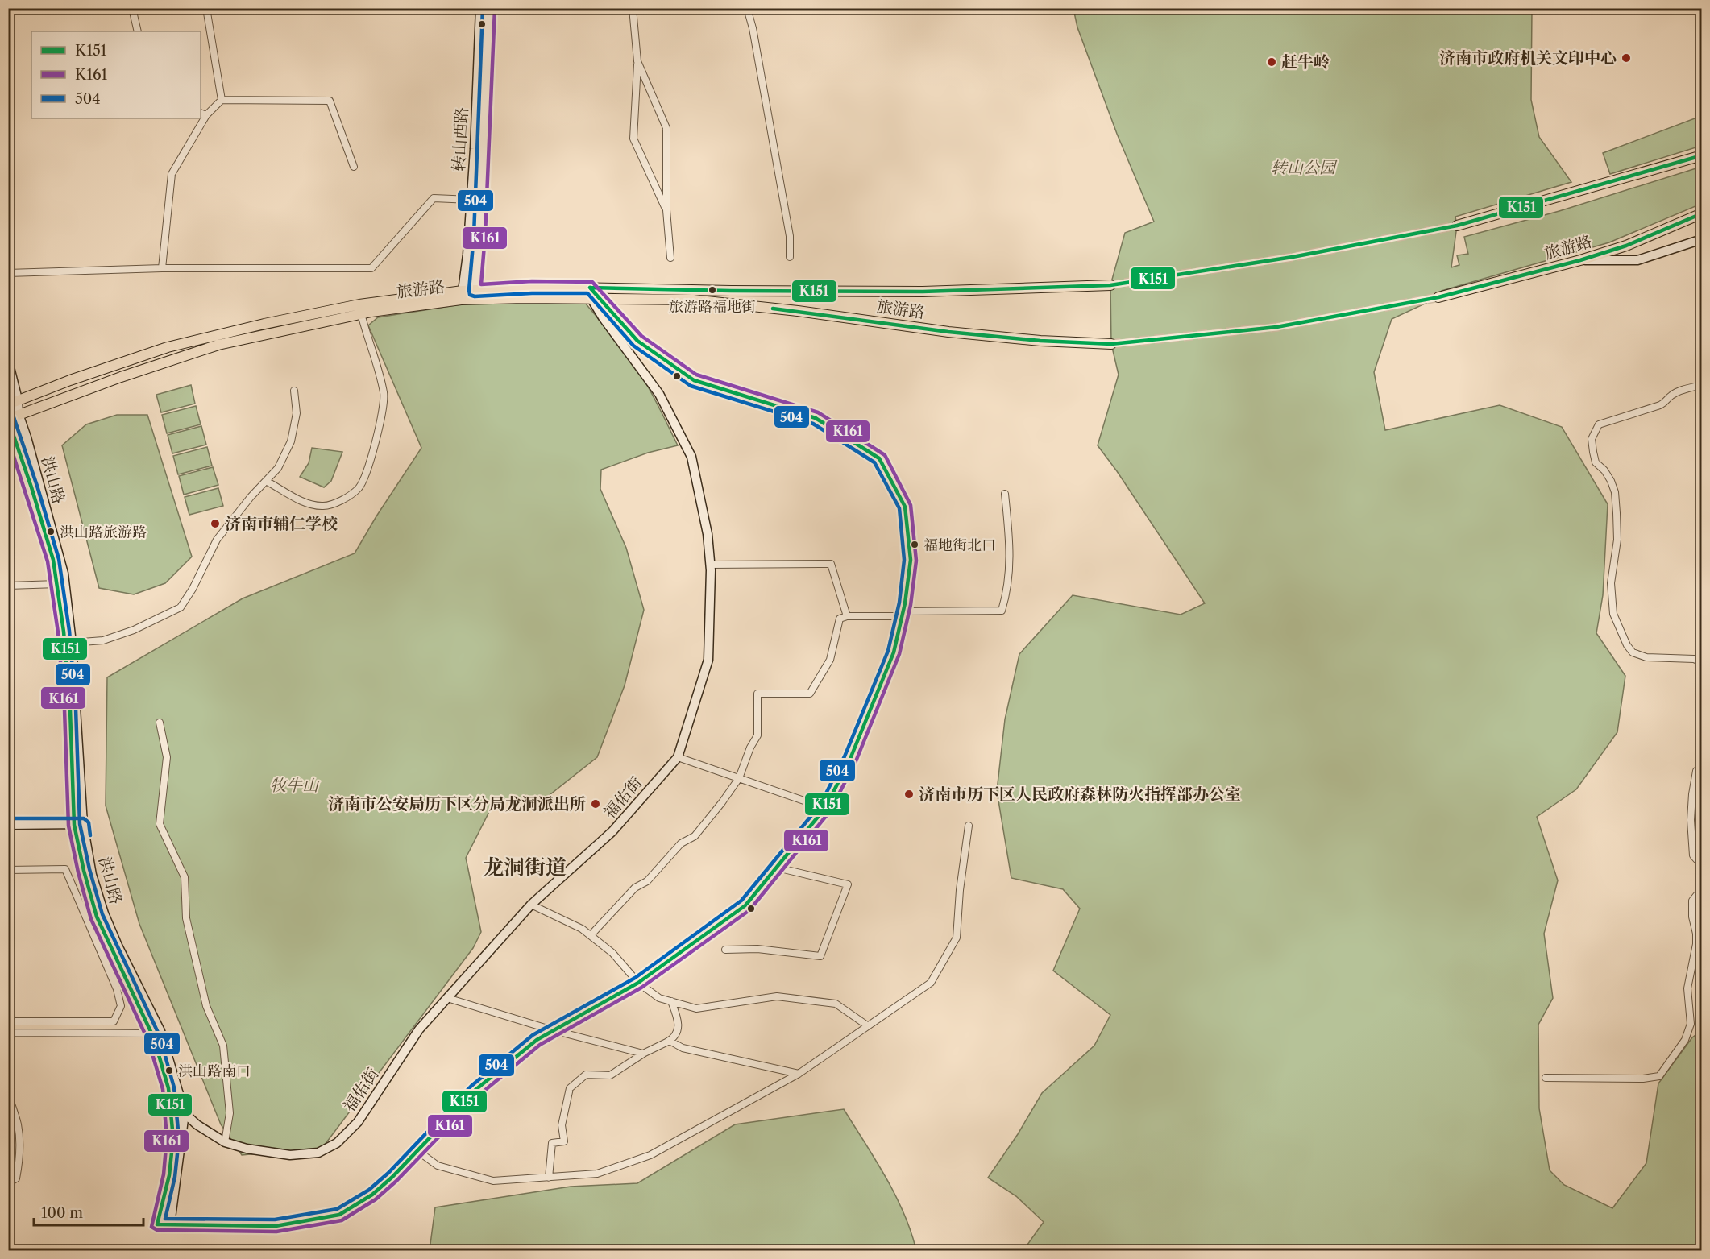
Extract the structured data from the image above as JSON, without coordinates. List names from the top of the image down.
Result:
{
  "streets": {
    "main road": ["旅游路"],
    "street": ["转山西路", "洪山路", "福佑街"]
  },
  "crossings": [
    ["转山西路", "旅游路"],
    ["旅游路", "洪山路"],
    ["旅游路", "福佑街"],
    ["洪山路", "福佑街"]
  ],
  "districts": ["龙洞街道"],
  "parks": ["转山公园", "牧牛山"],
  "places": [
    "济南市政府机关文印中心",
    "赶牛岭",
    "旅游路福地街",
    "济南市辅仁学校",
    "洪山路旅游路",
    "福地街北口",
    "济南市历下区人民政府森林防火指挥部办公室",
    "济南市公安局历下区分局龙洞派出所",
    "洪山路南口"
  ],
  "lines": ["transit line K161", "transit line 504", "transit line K151"],
  "legend": ["K151", "K161", "504"],
  "scale_bar": "100 m"
}
